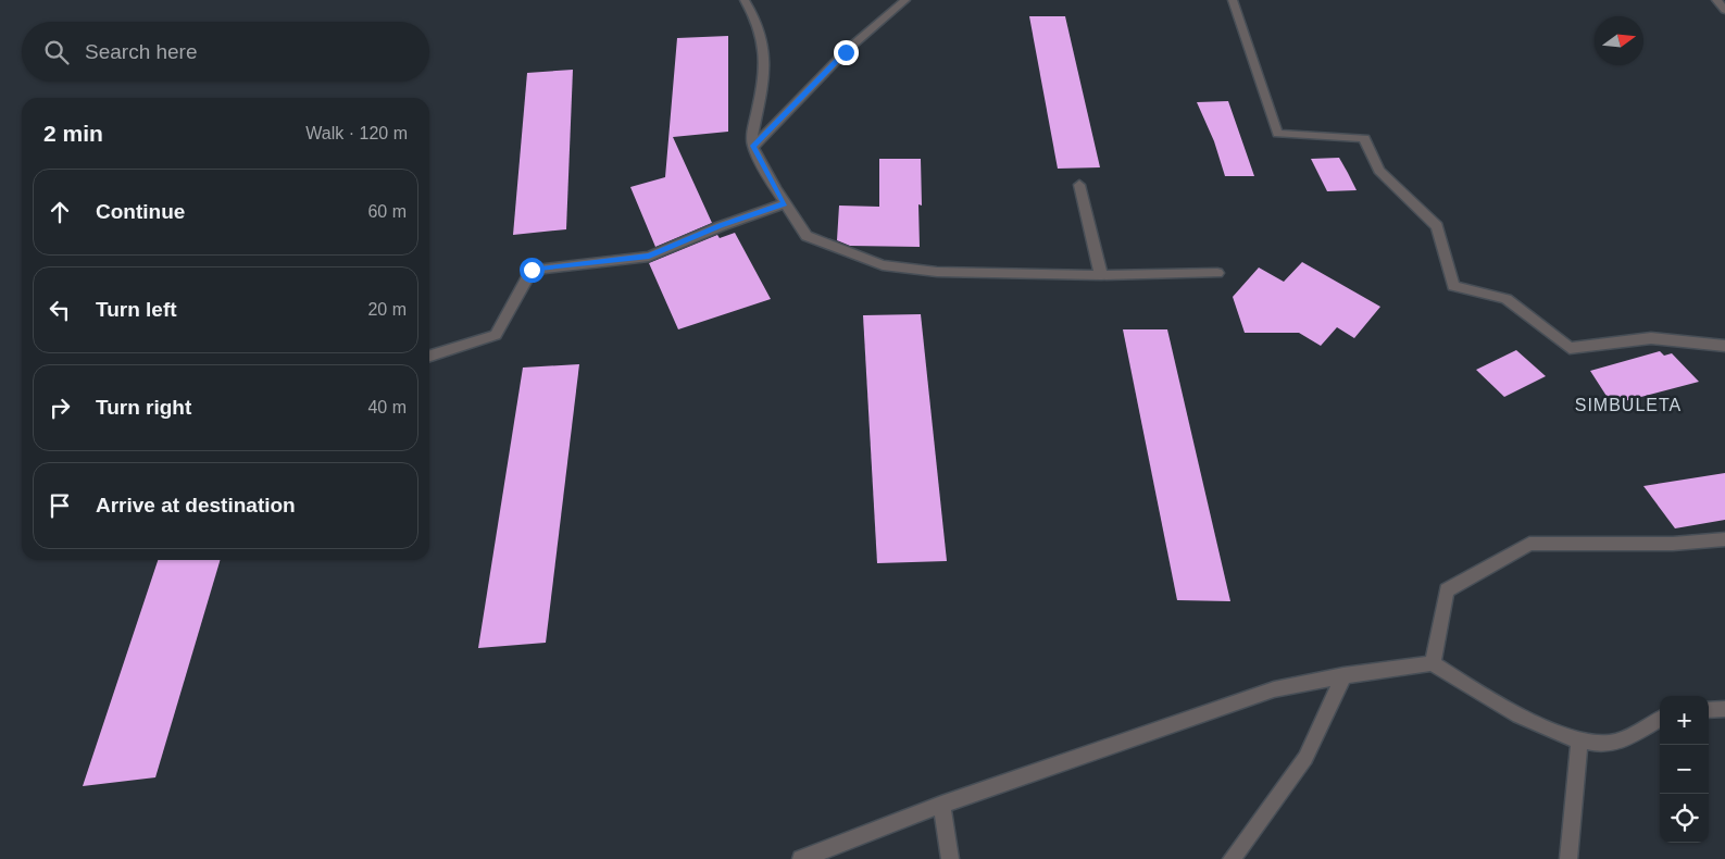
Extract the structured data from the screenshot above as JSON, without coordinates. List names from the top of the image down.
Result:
{
  "districts": ["SIMBULETA"],
  "north": "right",
  "page": {
    "search": "Search here",
    "heading": ["2 min", "Walk · 120 m"],
    "list": [
      ["Continue", "60 m"],
      ["Turn left", "20 m"],
      ["Turn right", "40 m"],
      "Arrive at destination"
    ],
    "map_buttons": ["+", "−"]
  }
}
